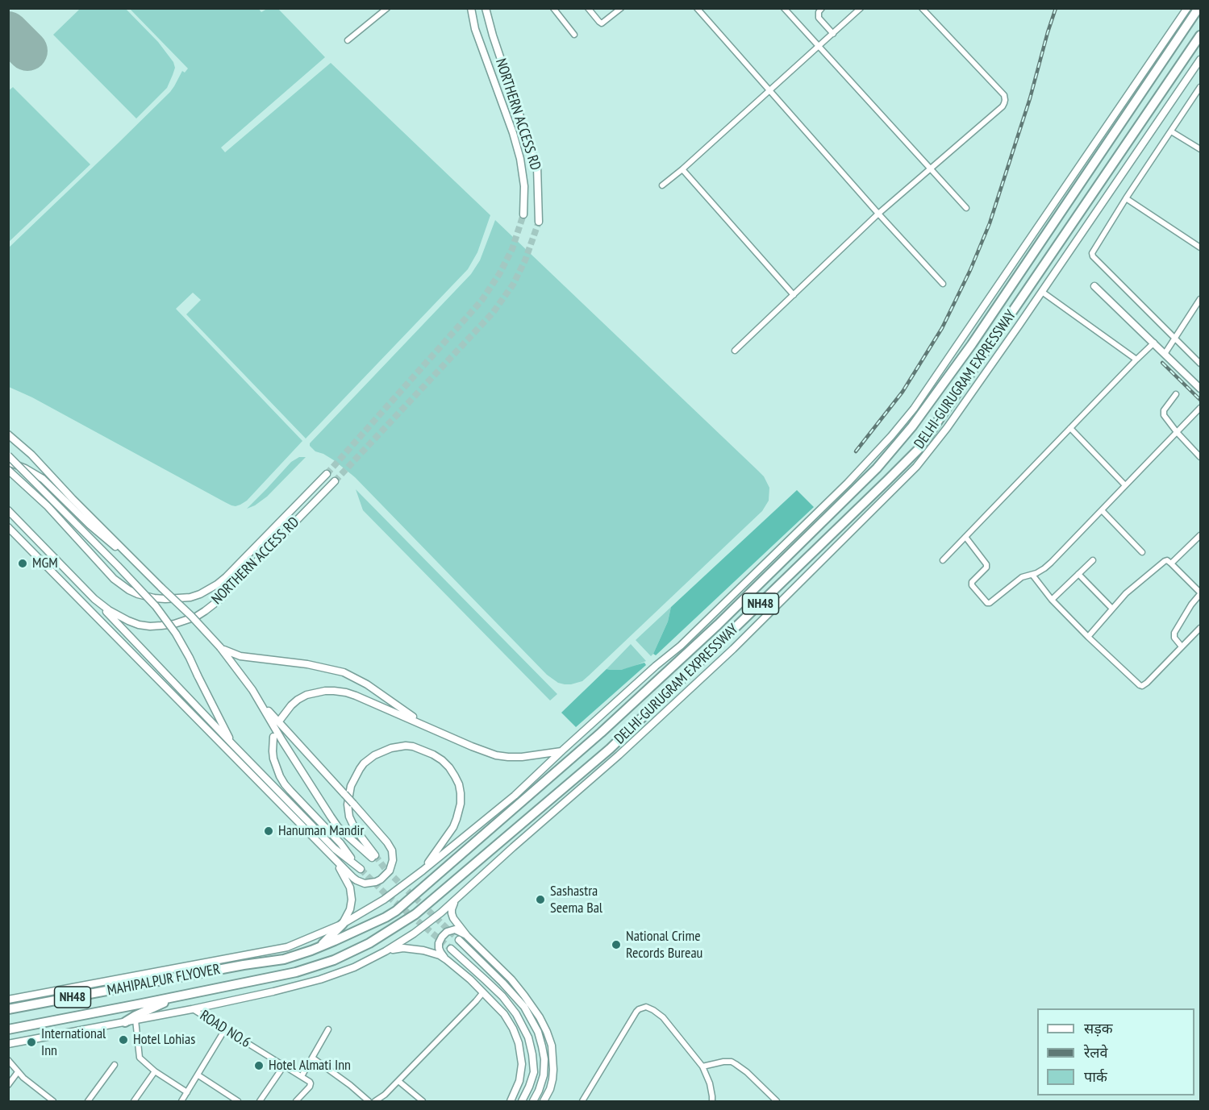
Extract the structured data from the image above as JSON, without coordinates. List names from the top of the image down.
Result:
{
  "streets": {
    "highway": ["DELHI-GURUGRAM EXPRESSWAY", "NH48", "MAHIPALPUR FLYOVER"],
    "main road": ["NORTHERN ACCESS RD"],
    "street": ["ROAD NO.6"]
  },
  "crossings": [
    ["DELHI-GURUGRAM EXPRESSWAY", "MAHIPALPUR FLYOVER"]
  ],
  "places": [
    "MGM",
    "Hanuman Mandir",
    "Sashastra Seema Bal",
    "National Crime Records Bureau",
    "Hotel Lohias",
    "International Inn",
    "Hotel Almati Inn"
  ],
  "legend": ["सड़क", "रेलवे", "पार्क"]
}
